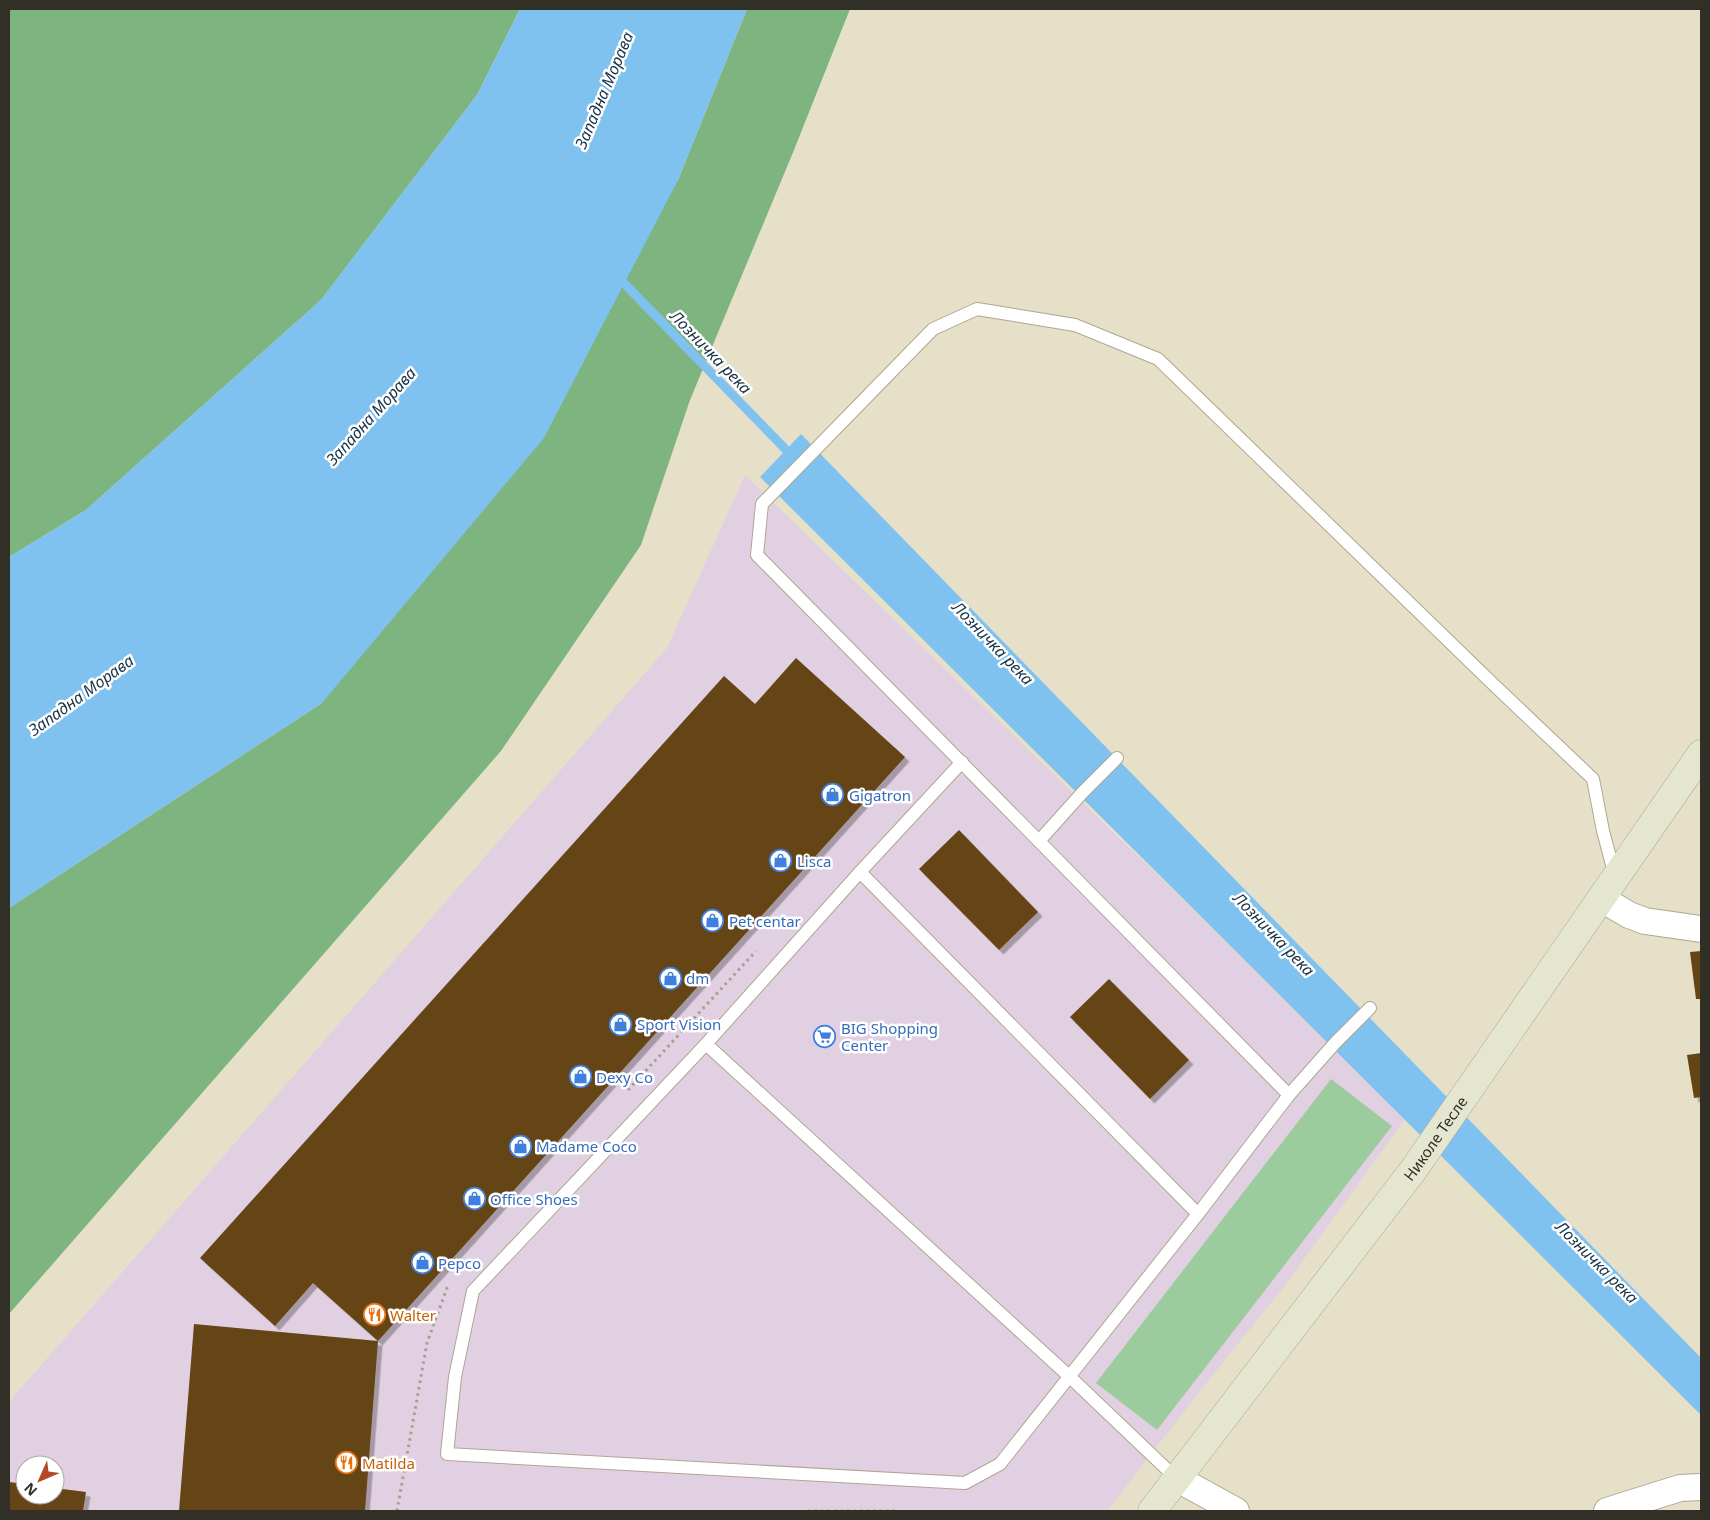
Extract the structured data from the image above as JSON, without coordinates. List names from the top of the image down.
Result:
{
  "streets": {
    "street": ["Николе Тесле"]
  },
  "water": ["Западна Морава", "Лозничка река"],
  "places": {
    "shop": [
      "Gigatron",
      "Lisca",
      "Pet centar",
      "dm",
      "Sport Vision",
      "Dexy Co",
      "Madame Coco",
      "Office Shoes",
      "Pepco"
    ],
    "supermarket": ["BIG Shopping Center"],
    "restaurant": ["Walter", "Matilda"]
  },
  "north": "bottom left"
}
